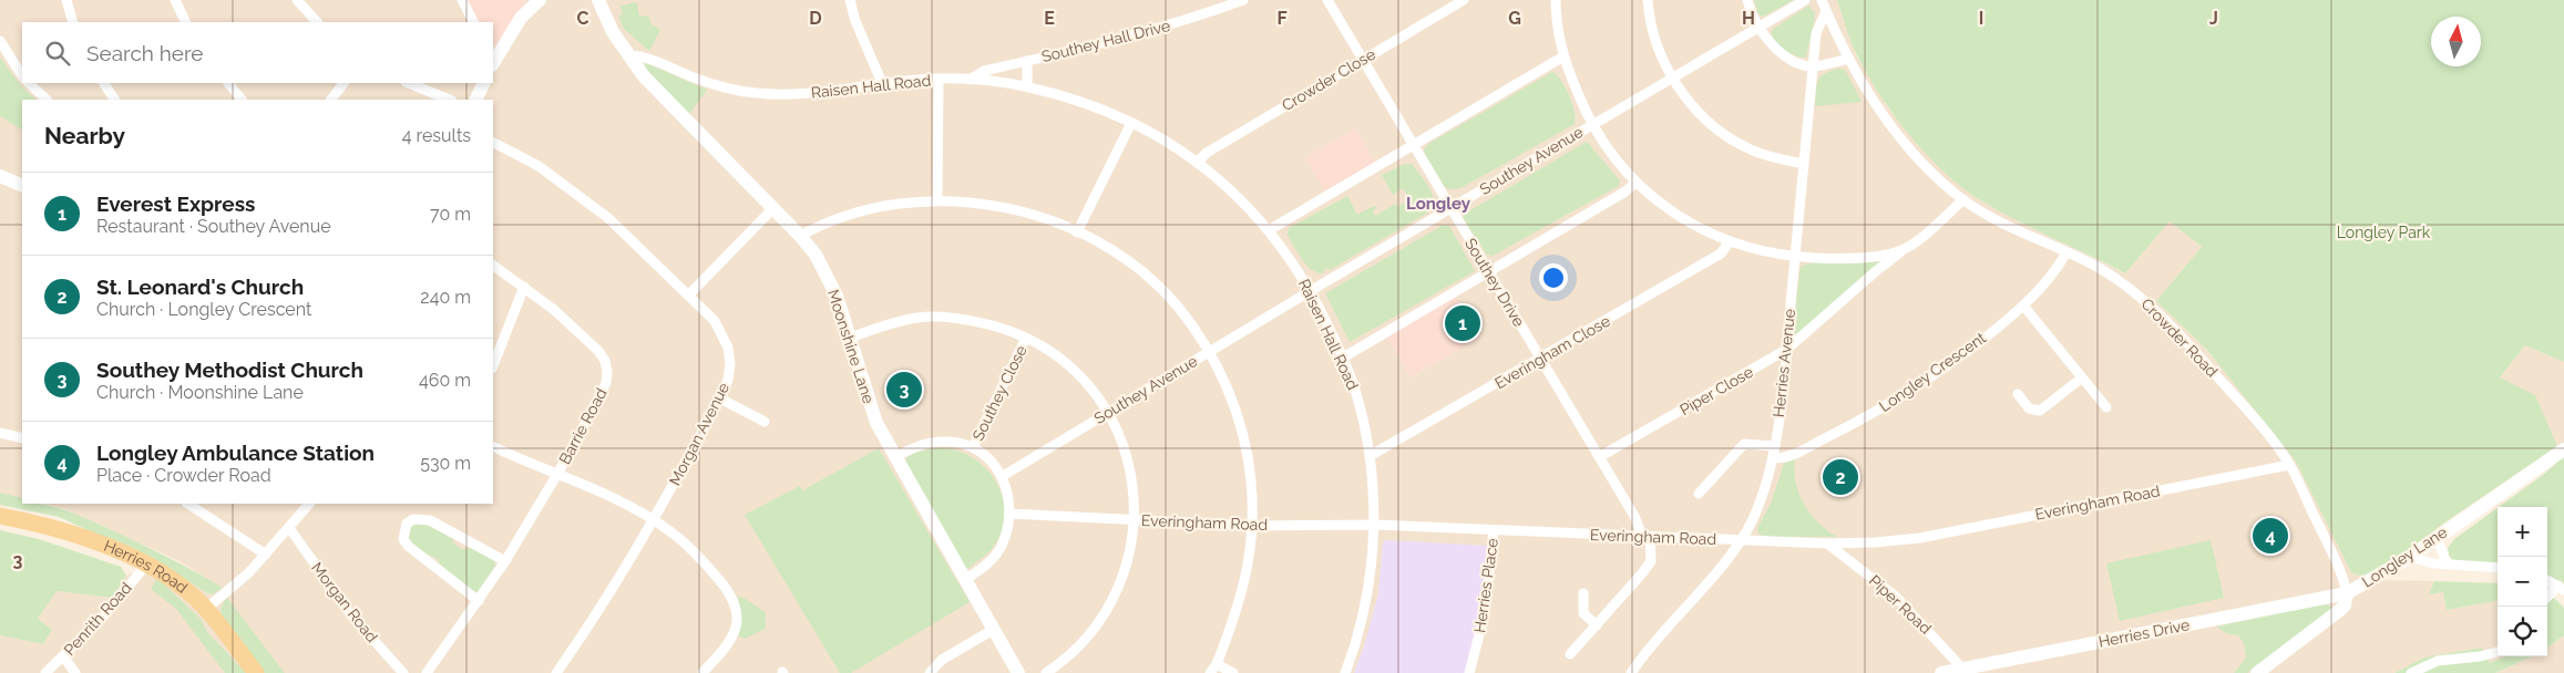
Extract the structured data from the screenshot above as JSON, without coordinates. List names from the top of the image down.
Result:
{
  "streets": {
    "main road": ["Herries Road"],
    "street": [
      "Southey Hall Drive",
      "Crowder Close",
      "Raisen Hall Road",
      "Southey Avenue",
      "Southey Drive",
      "Crowder Road",
      "Moonshine Lane",
      "Everingham Close",
      "Herries Avenue",
      "Longley Crescent",
      "Piper Close",
      "Southey Close",
      "Barrie Road",
      "Morgan Avenue",
      "Everingham Road",
      "Longley Lane",
      "Herries Place",
      "Morgan Road",
      "Piper Road",
      "Penrith Road",
      "Herries Drive"
    ]
  },
  "crossings": [
    ["Southey Hall Drive", "Raisen Hall Road"],
    ["Crowder Close", "Raisen Hall Road"],
    ["Crowder Close", "Southey Drive"],
    ["Raisen Hall Road", "Southey Avenue"],
    ["Raisen Hall Road", "Moonshine Lane"],
    ["Raisen Hall Road", "Everingham Close"],
    ["Raisen Hall Road", "Everingham Road"],
    ["Southey Avenue", "Southey Drive"],
    ["Southey Drive", "Everingham Close"],
    ["Southey Drive", "Piper Close"],
    ["Southey Drive", "Everingham Road"],
    ["Crowder Road", "Herries Avenue"],
    ["Crowder Road", "Longley Crescent"],
    ["Crowder Road", "Piper Close"],
    ["Crowder Road", "Everingham Road"],
    ["Crowder Road", "Longley Lane"],
    ["Crowder Road", "Herries Drive"],
    ["Herries Avenue", "Longley Crescent"],
    ["Herries Avenue", "Piper Close"],
    ["Herries Avenue", "Everingham Road"],
    ["Everingham Road", "Herries Place"],
    ["Everingham Road", "Piper Road"],
    ["Longley Lane", "Herries Drive"],
    ["Herries Road", "Penrith Road"],
    ["Piper Road", "Herries Drive"]
  ],
  "districts": ["Longley"],
  "parks": ["Longley Park"],
  "north": "top",
  "page": {
    "search": "Search here",
    "heading": ["Nearby", "4 results"],
    "list": [
      {
        "mark": "1",
        "name": "Everest Express",
        "note": "Restaurant · Southey Avenue",
        "value": "70 m"
      },
      {
        "mark": "2",
        "name": "St. Leonard's Church",
        "note": "Church · Longley Crescent",
        "value": "240 m"
      },
      {
        "mark": "3",
        "name": "Southey Methodist Church",
        "note": "Church · Moonshine Lane",
        "value": "460 m"
      },
      {
        "mark": "4",
        "name": "Longley Ambulance Station",
        "note": "Place · Crowder Road",
        "value": "530 m"
      }
    ],
    "pins": [
      "1",
      "3",
      "2",
      "4"
    ],
    "map_buttons": ["+", "−"]
  },
  "grid": {
    "columns": [
      "C",
      "D",
      "E",
      "F",
      "G",
      "H",
      "I",
      "J"
    ],
    "rows": ["3"]
  }
}
